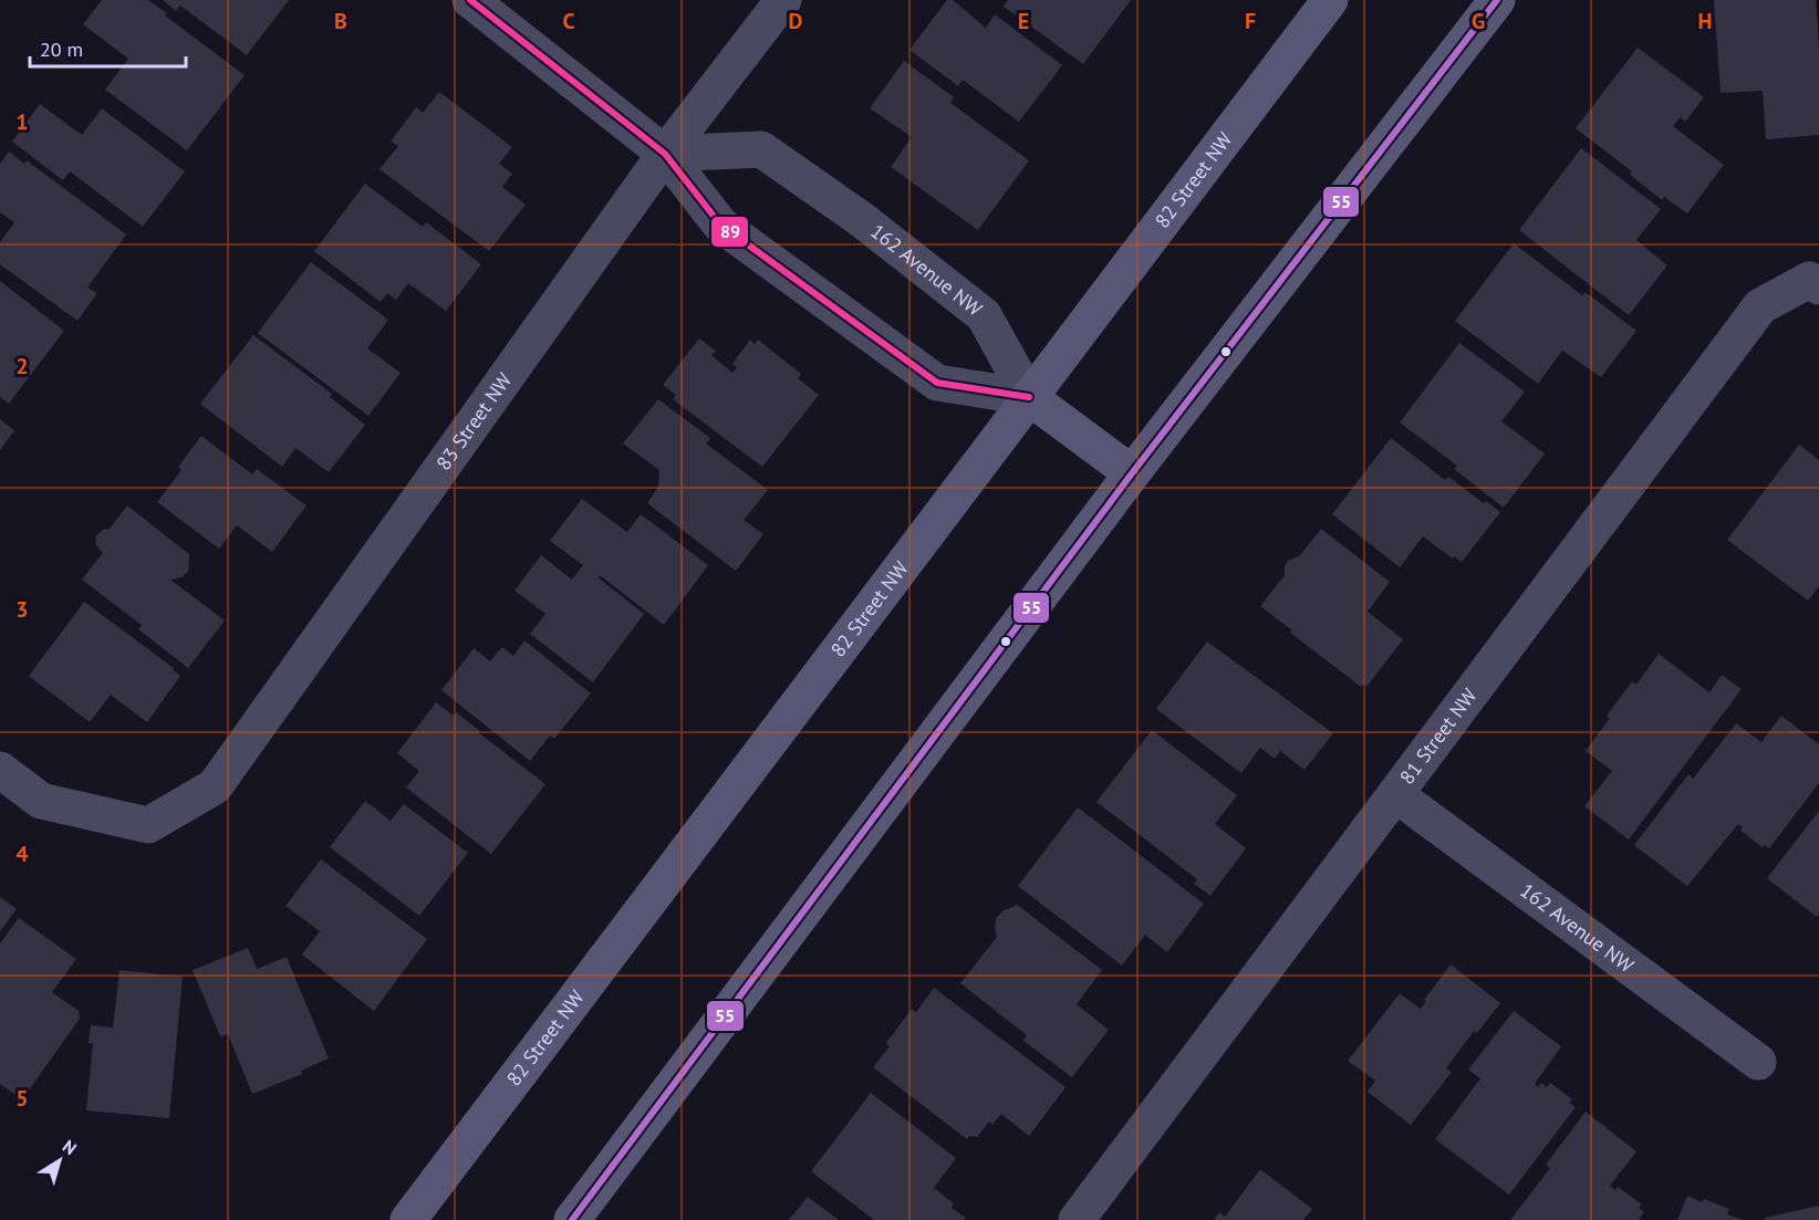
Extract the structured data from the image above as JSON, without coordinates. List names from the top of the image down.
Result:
{
  "streets": {
    "main road": ["82 Street NW"],
    "street": ["162 Avenue NW", "83 Street NW", "81 Street NW"]
  },
  "crossings": [
    ["82 Street NW", "162 Avenue NW"],
    ["162 Avenue NW", "83 Street NW"],
    ["162 Avenue NW", "81 Street NW"]
  ],
  "lines": ["transit line 55", "transit line 89"],
  "scale_bar": "20 m",
  "north": "top right",
  "grid": {
    "columns": [
      "B",
      "C",
      "D",
      "E",
      "F",
      "G",
      "H"
    ],
    "rows": [
      "1",
      "2",
      "3",
      "4",
      "5"
    ]
  }
}
